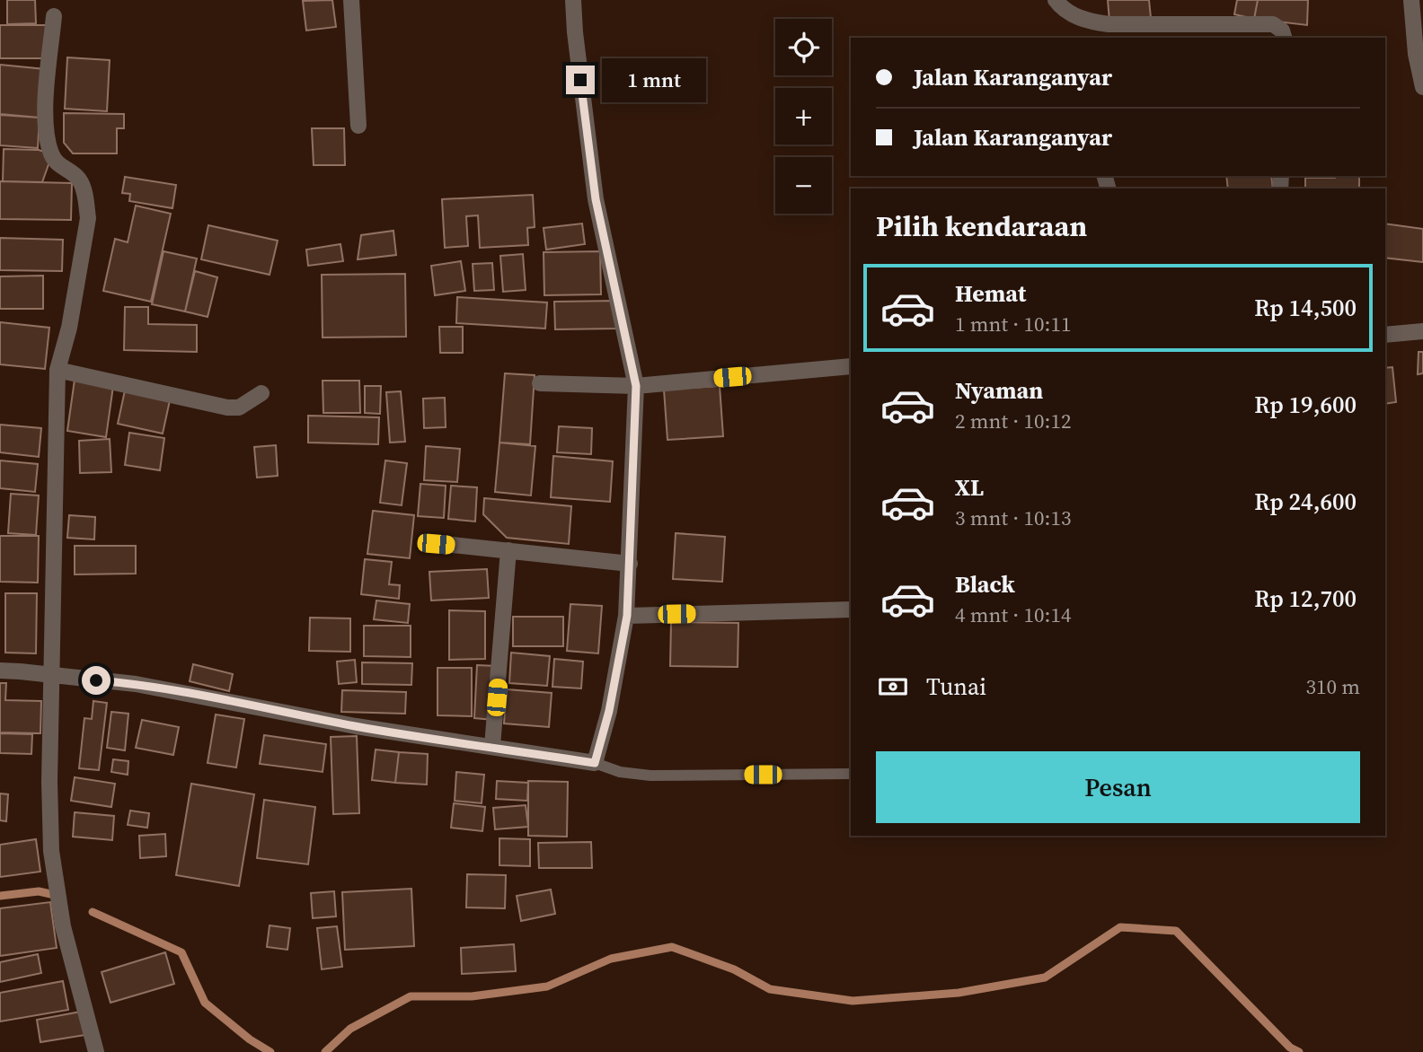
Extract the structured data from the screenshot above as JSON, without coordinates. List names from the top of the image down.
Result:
{
  "page": {
    "map_buttons": ["+", "−"],
    "banner": ["Jalan Karanganyar", "Jalan Karanganyar"],
    "bubble": "1 mnt",
    "heading": "Pilih kendaraan",
    "list": [
      {
        "name": "Hemat",
        "note": "1 mnt · 10:11",
        "value": "Rp 14,500"
      },
      {
        "name": "Nyaman",
        "note": "2 mnt · 10:12",
        "value": "Rp 19,600"
      },
      {
        "name": "XL",
        "note": "3 mnt · 10:13",
        "value": "Rp 24,600"
      },
      {
        "name": "Black",
        "note": "4 mnt · 10:14",
        "value": "Rp 12,700"
      }
    ],
    "pay": ["Tunai", "310 m"],
    "buttons": "Pesan"
  }
}
